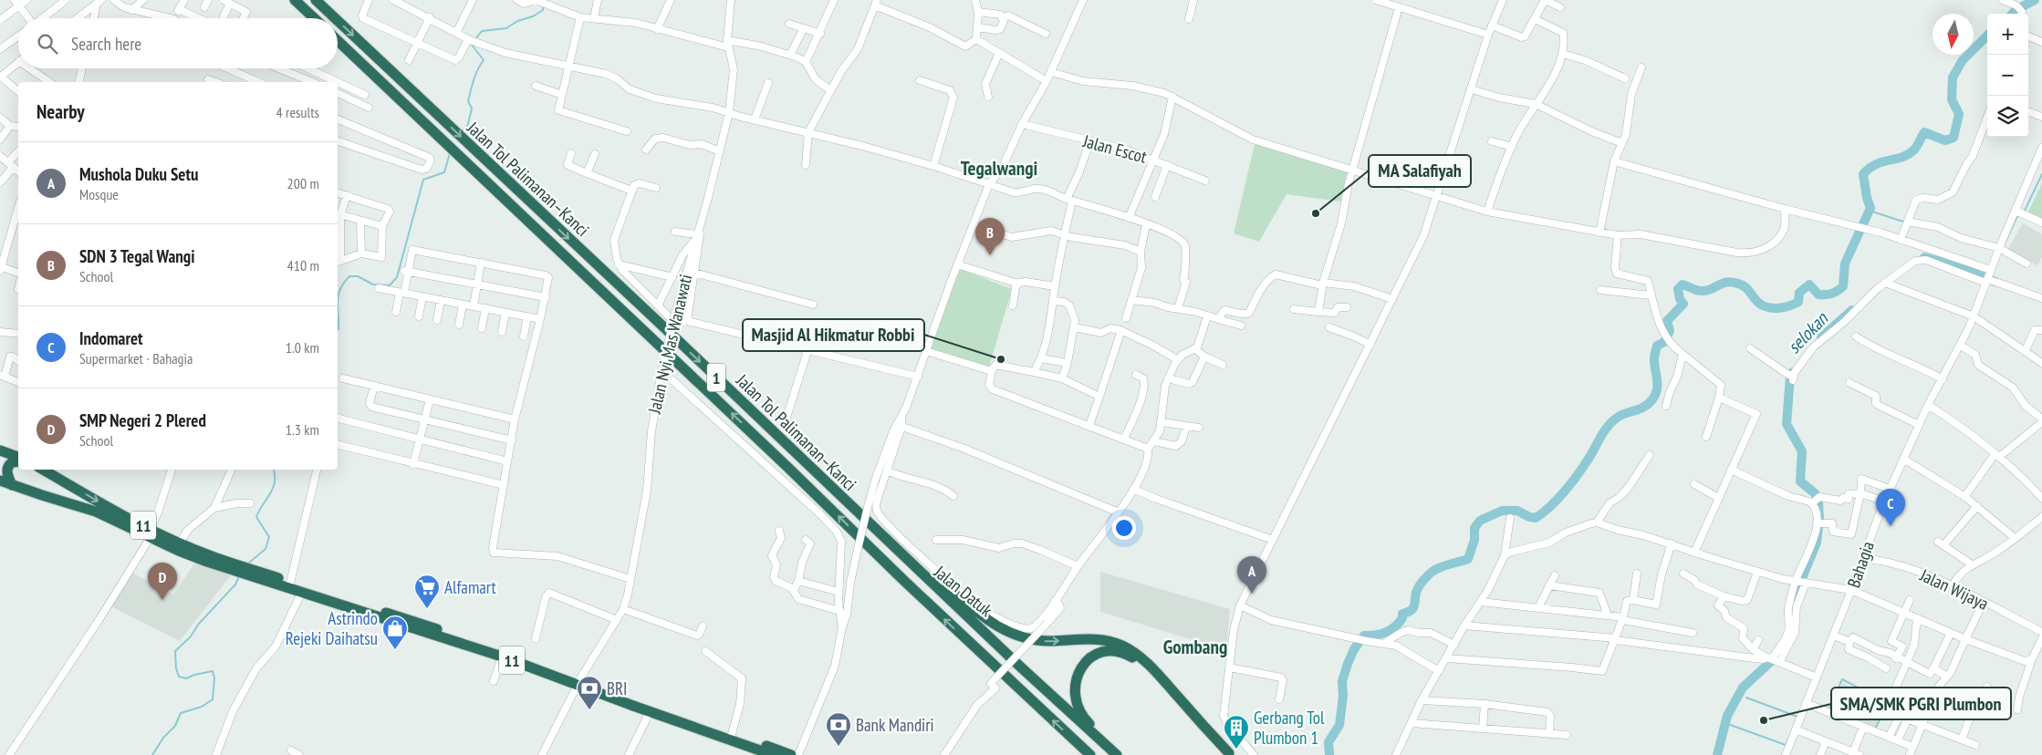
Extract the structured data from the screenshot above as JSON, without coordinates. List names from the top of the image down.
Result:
{
  "streets": {
    "highway": ["Jalan Tol Palimanan–Kanci", "1", "11"],
    "street": [
      "Jalan Escot",
      "Jalan Nyi Mas Wanawati",
      "Bahagia",
      "Jalan Wijaya",
      "Jalan Datuk"
    ]
  },
  "crossings": [
    ["Jalan Nyi Mas Wanawati", "11"],
    ["Bahagia", "Jalan Wijaya"]
  ],
  "districts": ["Tegalwangi", "Gombang"],
  "water": ["selokan"],
  "places": {
    "other": ["MA Salafiyah", "Masjid Al Hikmatur Robbi", "SMA/SMK PGRI Plumbon"],
    "supermarket": ["Alfamart"],
    "shop": ["Astrindo Rejeki Daihatsu"],
    "bank": ["BRI", "Bank Mandiri"],
    "building": ["Gerbang Tol Plumbon 1"]
  },
  "north": "bottom",
  "page": {
    "map_buttons": ["+", "−"],
    "search": "Search here",
    "heading": ["Nearby", "4 results"],
    "list": [
      {
        "mark": "A",
        "name": "Mushola Duku Setu",
        "note": "Mosque",
        "value": "200 m"
      },
      {
        "mark": "B",
        "name": "SDN 3 Tegal Wangi",
        "note": "School",
        "value": "410 m"
      },
      {
        "mark": "C",
        "name": "Indomaret",
        "note": "Supermarket · Bahagia",
        "value": "1.0 km"
      },
      {
        "mark": "D",
        "name": "SMP Negeri 2 Plered",
        "note": "School",
        "value": "1.3 km"
      }
    ],
    "pins": [
      "B",
      "C",
      "A",
      "D"
    ]
  }
}
